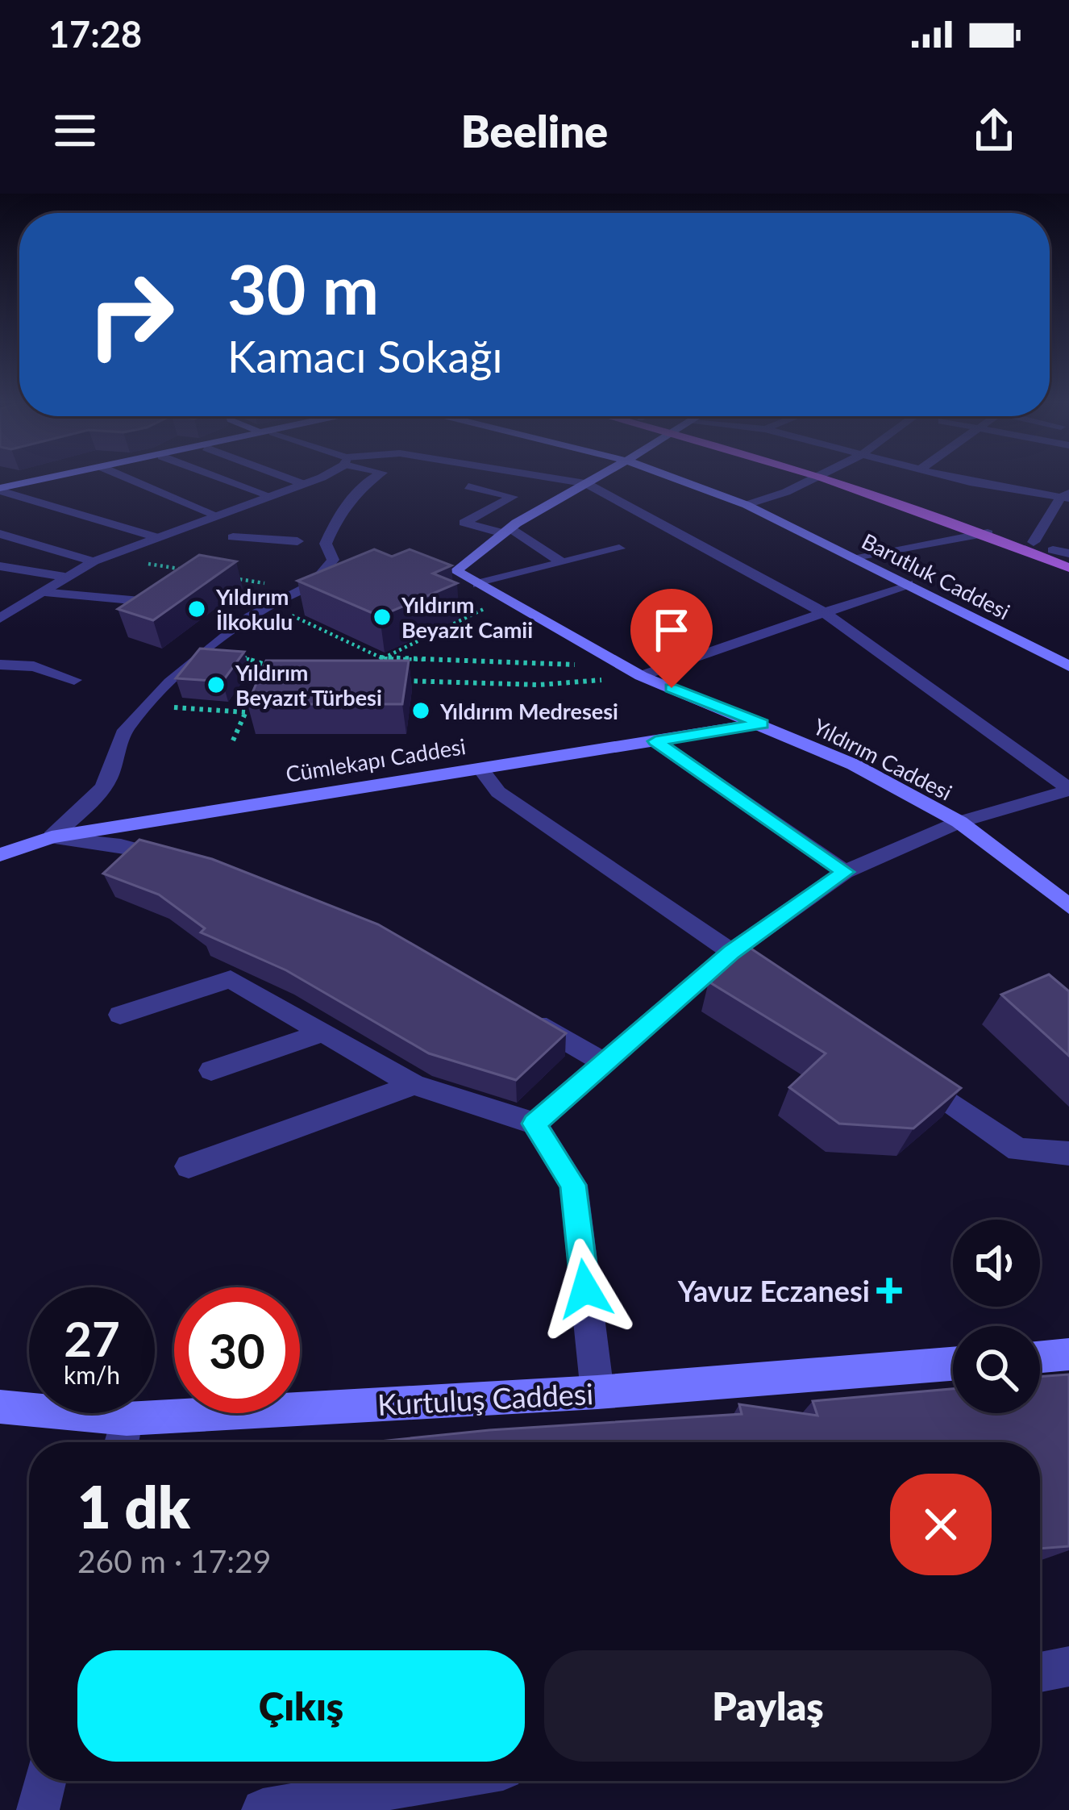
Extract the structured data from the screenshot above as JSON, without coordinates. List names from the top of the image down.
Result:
{
  "streets": {
    "main road": [
      "Barutluk Caddesi",
      "Yıldırım Caddesi",
      "Cümlekapı Caddesi",
      "Kurtuluş Caddesi"
    ]
  },
  "crossings": [
    ["Yıldırım Caddesi", "Cümlekapı Caddesi"]
  ],
  "places": {
    "other": [
      "Yıldırım İlkokulu",
      "Yıldırım Beyazıt Camii",
      "Yıldırım Beyazıt Türbesi",
      "Yıldırım Medresesi"
    ],
    "health": ["Yavuz Eczanesi"]
  },
  "page": {
    "status": "17:28",
    "header": "Beeline",
    "turn": ["30 m", "Kamacı Sokağı"],
    "speed": "27 km/h",
    "limit": "30",
    "heading": ["1 dk", "260 m · 17:29"],
    "buttons": ["Çıkış", "Paylaş"]
  }
}
